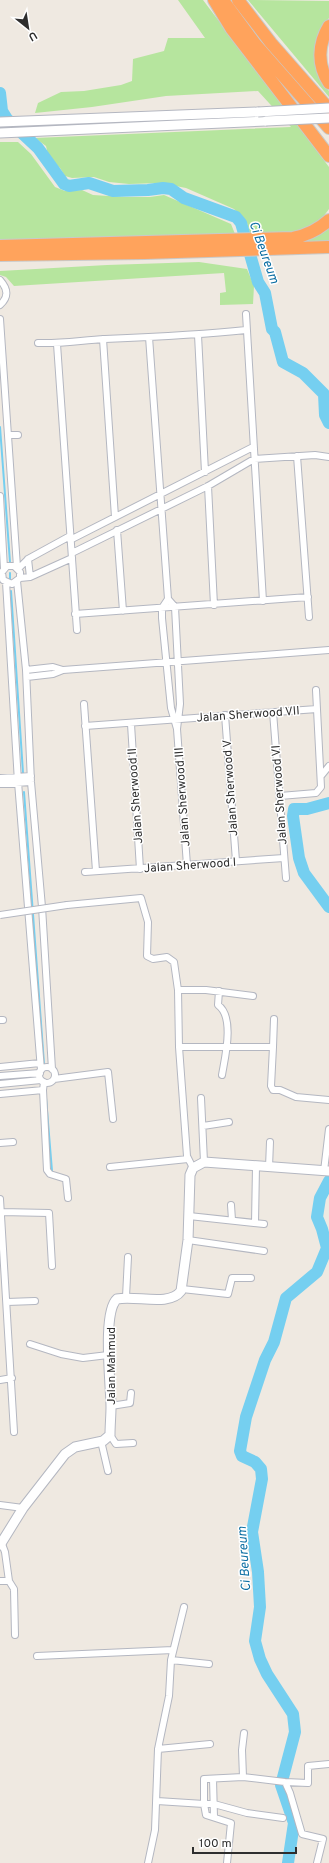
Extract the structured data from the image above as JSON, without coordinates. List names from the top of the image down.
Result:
{
  "streets": {
    "main road": ["Jalan Mahmud"],
    "street": [
      "Jalan Sherwood VII",
      "Jalan Sherwood V",
      "Jalan Sherwood VI",
      "Jalan Sherwood II",
      "Jalan Sherwood III",
      "Jalan Sherwood I"
    ]
  },
  "crossings": [
    ["Jalan Sherwood VII", "Jalan Sherwood V"],
    ["Jalan Sherwood VII", "Jalan Sherwood VI"],
    ["Jalan Sherwood VII", "Jalan Sherwood III"],
    ["Jalan Sherwood V", "Jalan Sherwood I"],
    ["Jalan Sherwood VI", "Jalan Sherwood I"],
    ["Jalan Sherwood II", "Jalan Sherwood I"],
    ["Jalan Sherwood III", "Jalan Sherwood I"]
  ],
  "water": ["Ci Beureum"],
  "scale_bar": "100 m",
  "north": "bottom right"
}
